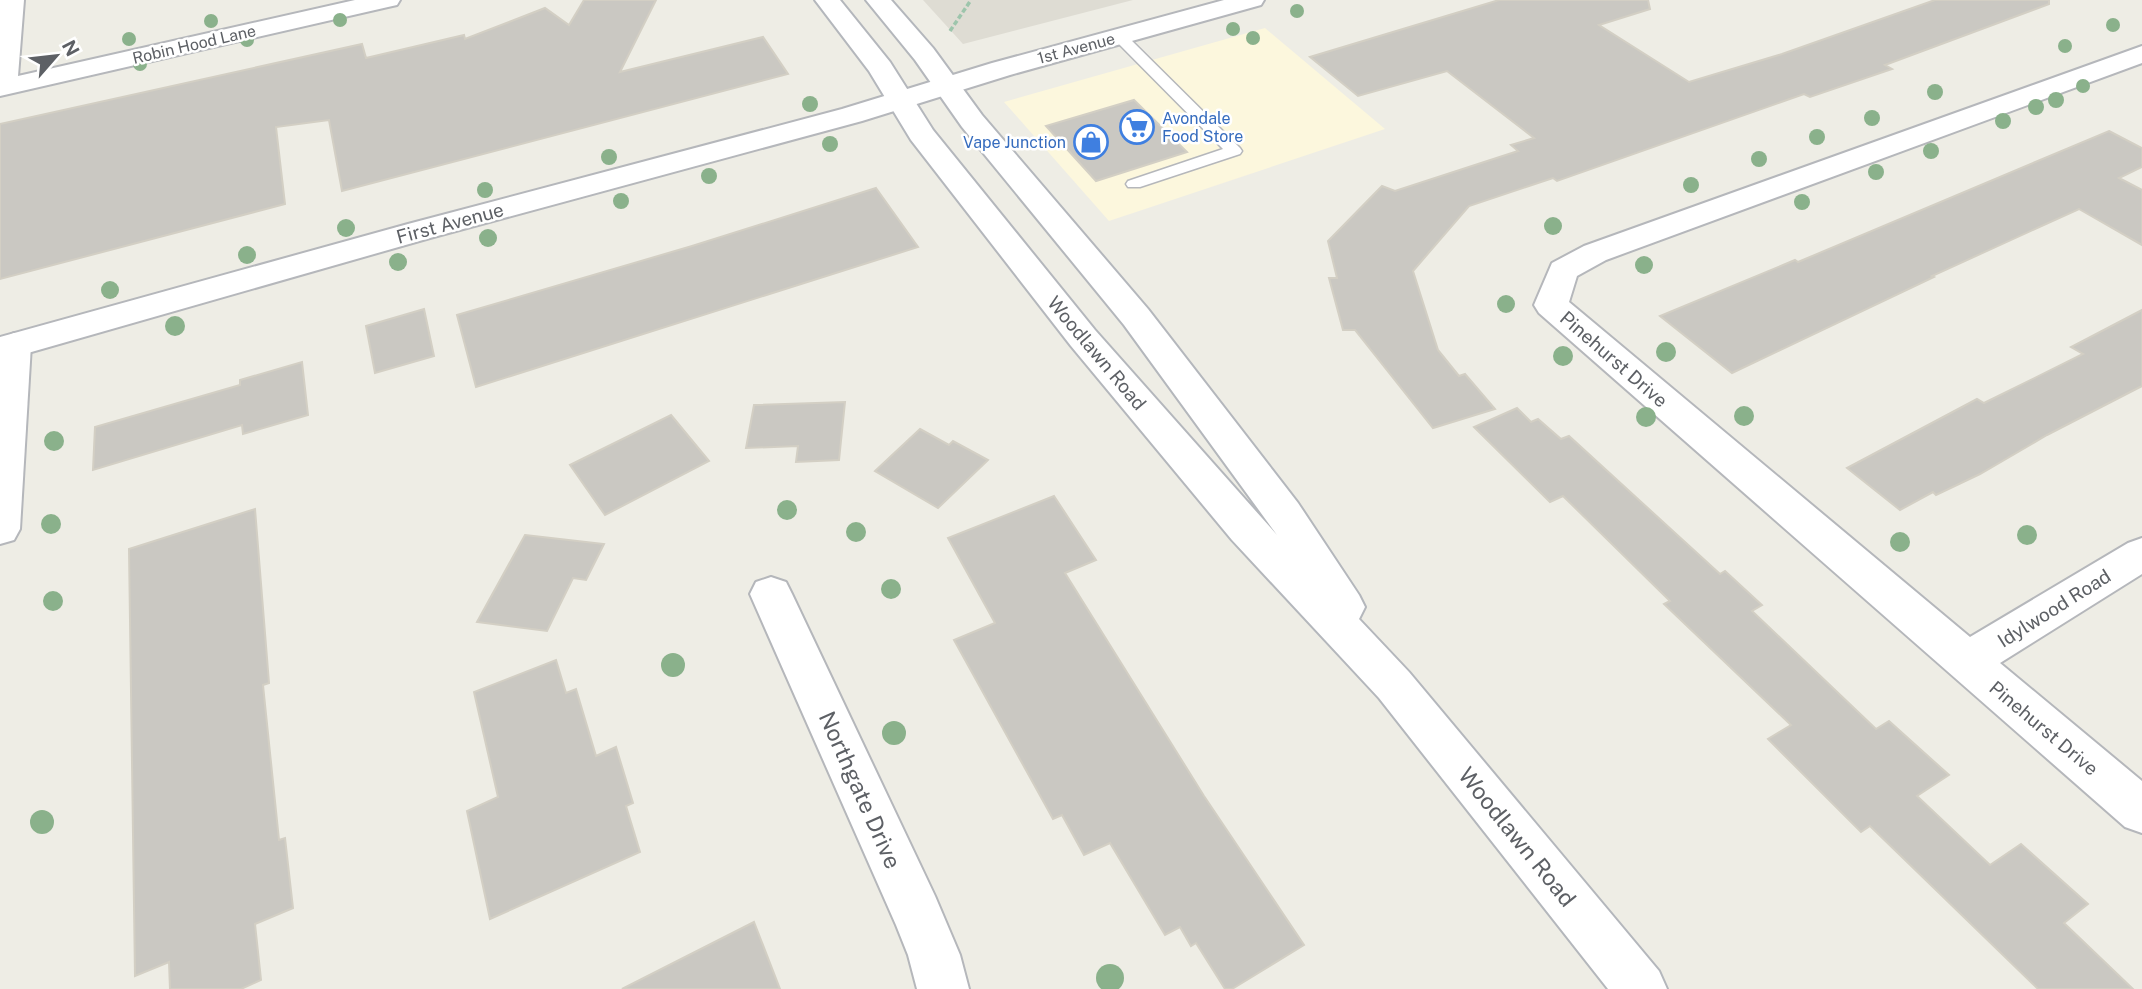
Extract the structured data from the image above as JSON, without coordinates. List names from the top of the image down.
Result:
{
  "streets": {
    "street": [
      "Robin Hood Lane",
      "1st Avenue",
      "First Avenue",
      "Woodlawn Road",
      "Pinehurst Drive",
      "Idylwood Road",
      "Northgate Drive"
    ]
  },
  "crossings": [
    ["1st Avenue", "First Avenue"],
    ["1st Avenue", "Woodlawn Road"],
    ["First Avenue", "Woodlawn Road"],
    ["Pinehurst Drive", "Idylwood Road"]
  ],
  "places": {
    "supermarket": ["Avondale Food Store"],
    "shop": ["Vape Junction"]
  },
  "north": "top right"
}
